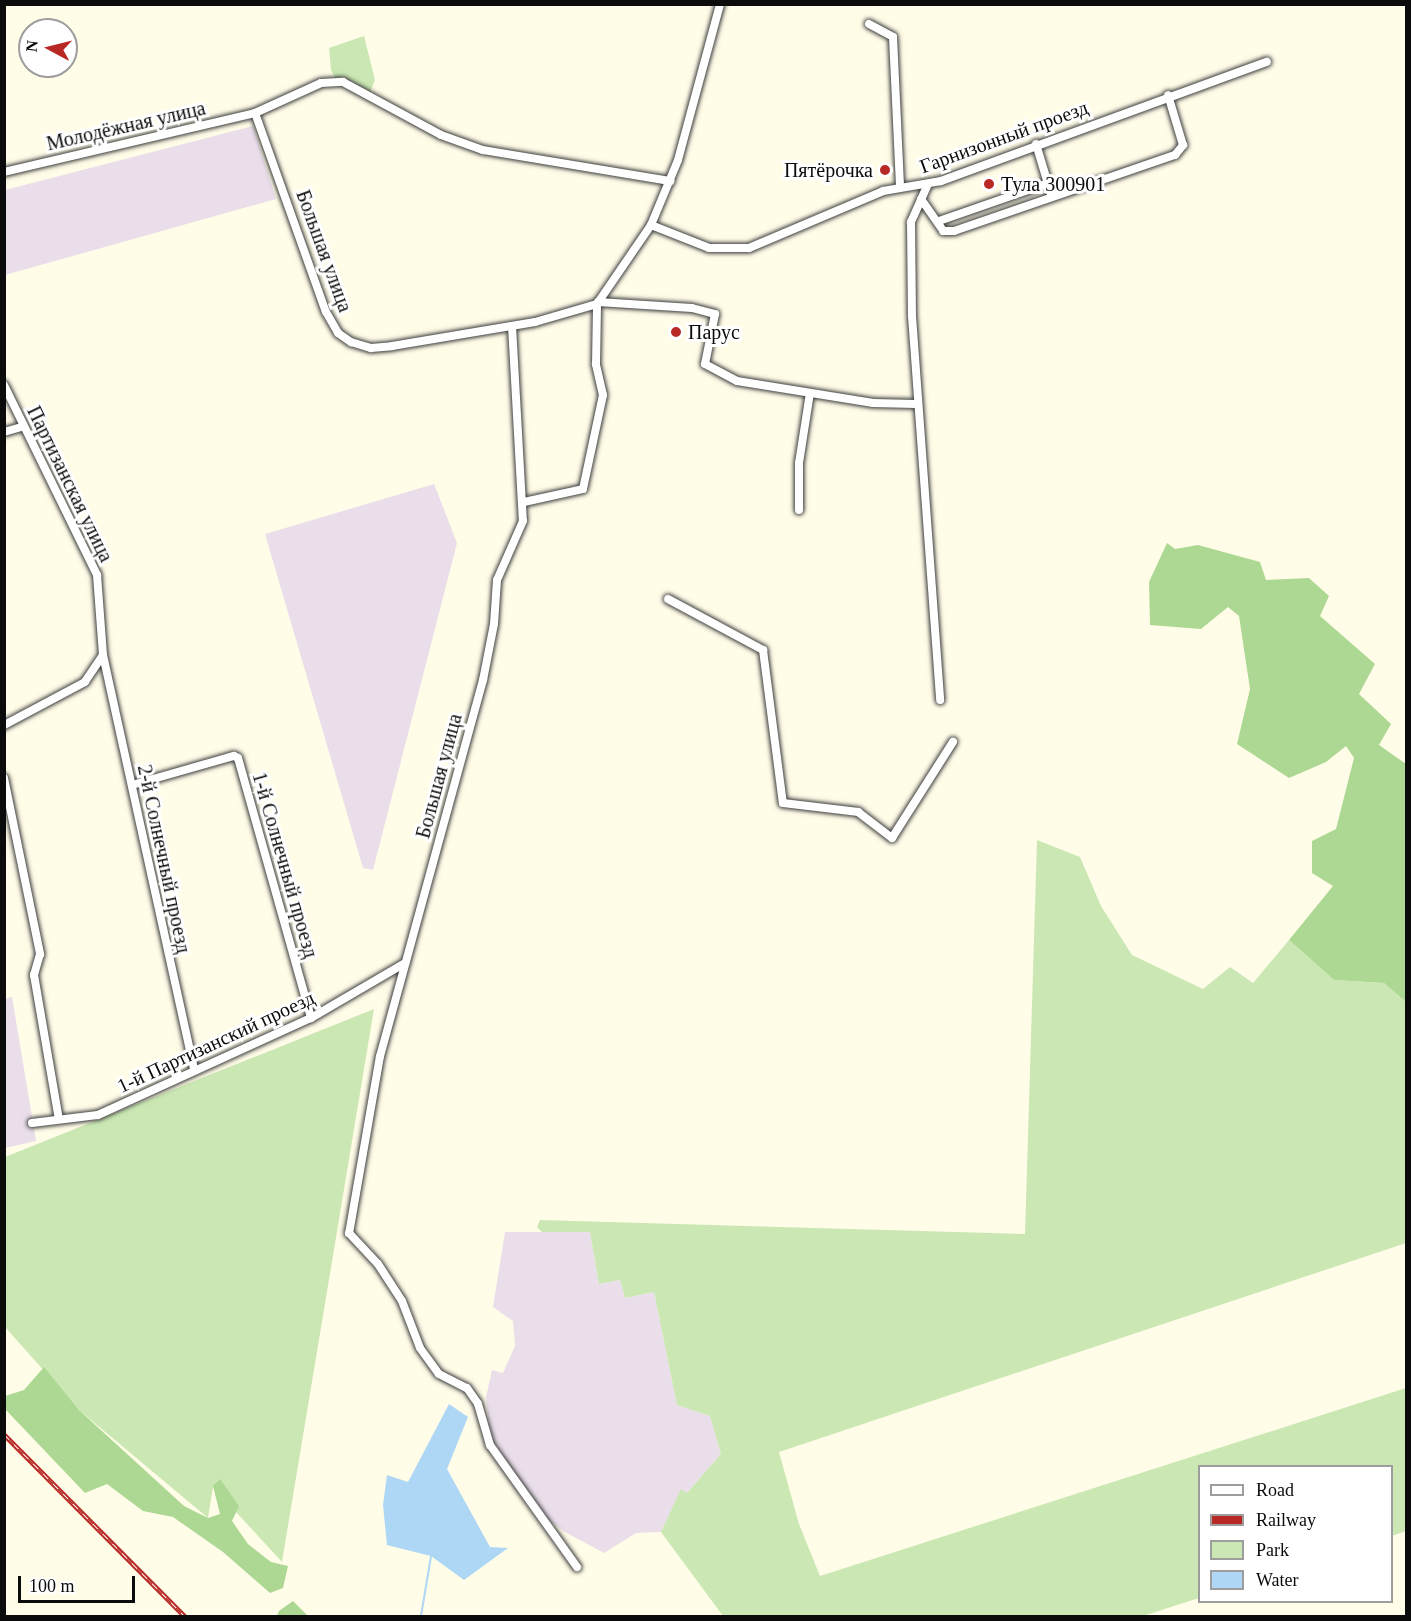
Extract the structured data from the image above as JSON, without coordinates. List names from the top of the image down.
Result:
{
  "streets": {
    "street": [
      "Молодёжная улица",
      "Гарнизонный проезд",
      "Большая улица",
      "Партизанская улица",
      "2-й Солнечный проезд",
      "1-й Солнечный проезд",
      "1-й Партизанский проезд"
    ]
  },
  "crossings": [
    ["Молодёжная улица", "Большая улица"],
    ["Большая улица", "1-й Партизанский проезд"],
    ["Партизанская улица", "2-й Солнечный проезд"],
    ["2-й Солнечный проезд", "1-й Солнечный проезд"],
    ["2-й Солнечный проезд", "1-й Партизанский проезд"],
    ["1-й Солнечный проезд", "1-й Партизанский проезд"]
  ],
  "places": ["Пятёрочка", "Тула 300901", "Парус"],
  "legend": [
    "Road",
    "Railway",
    "Park",
    "Water"
  ],
  "scale_bar": "100 m",
  "north": "left"
}
